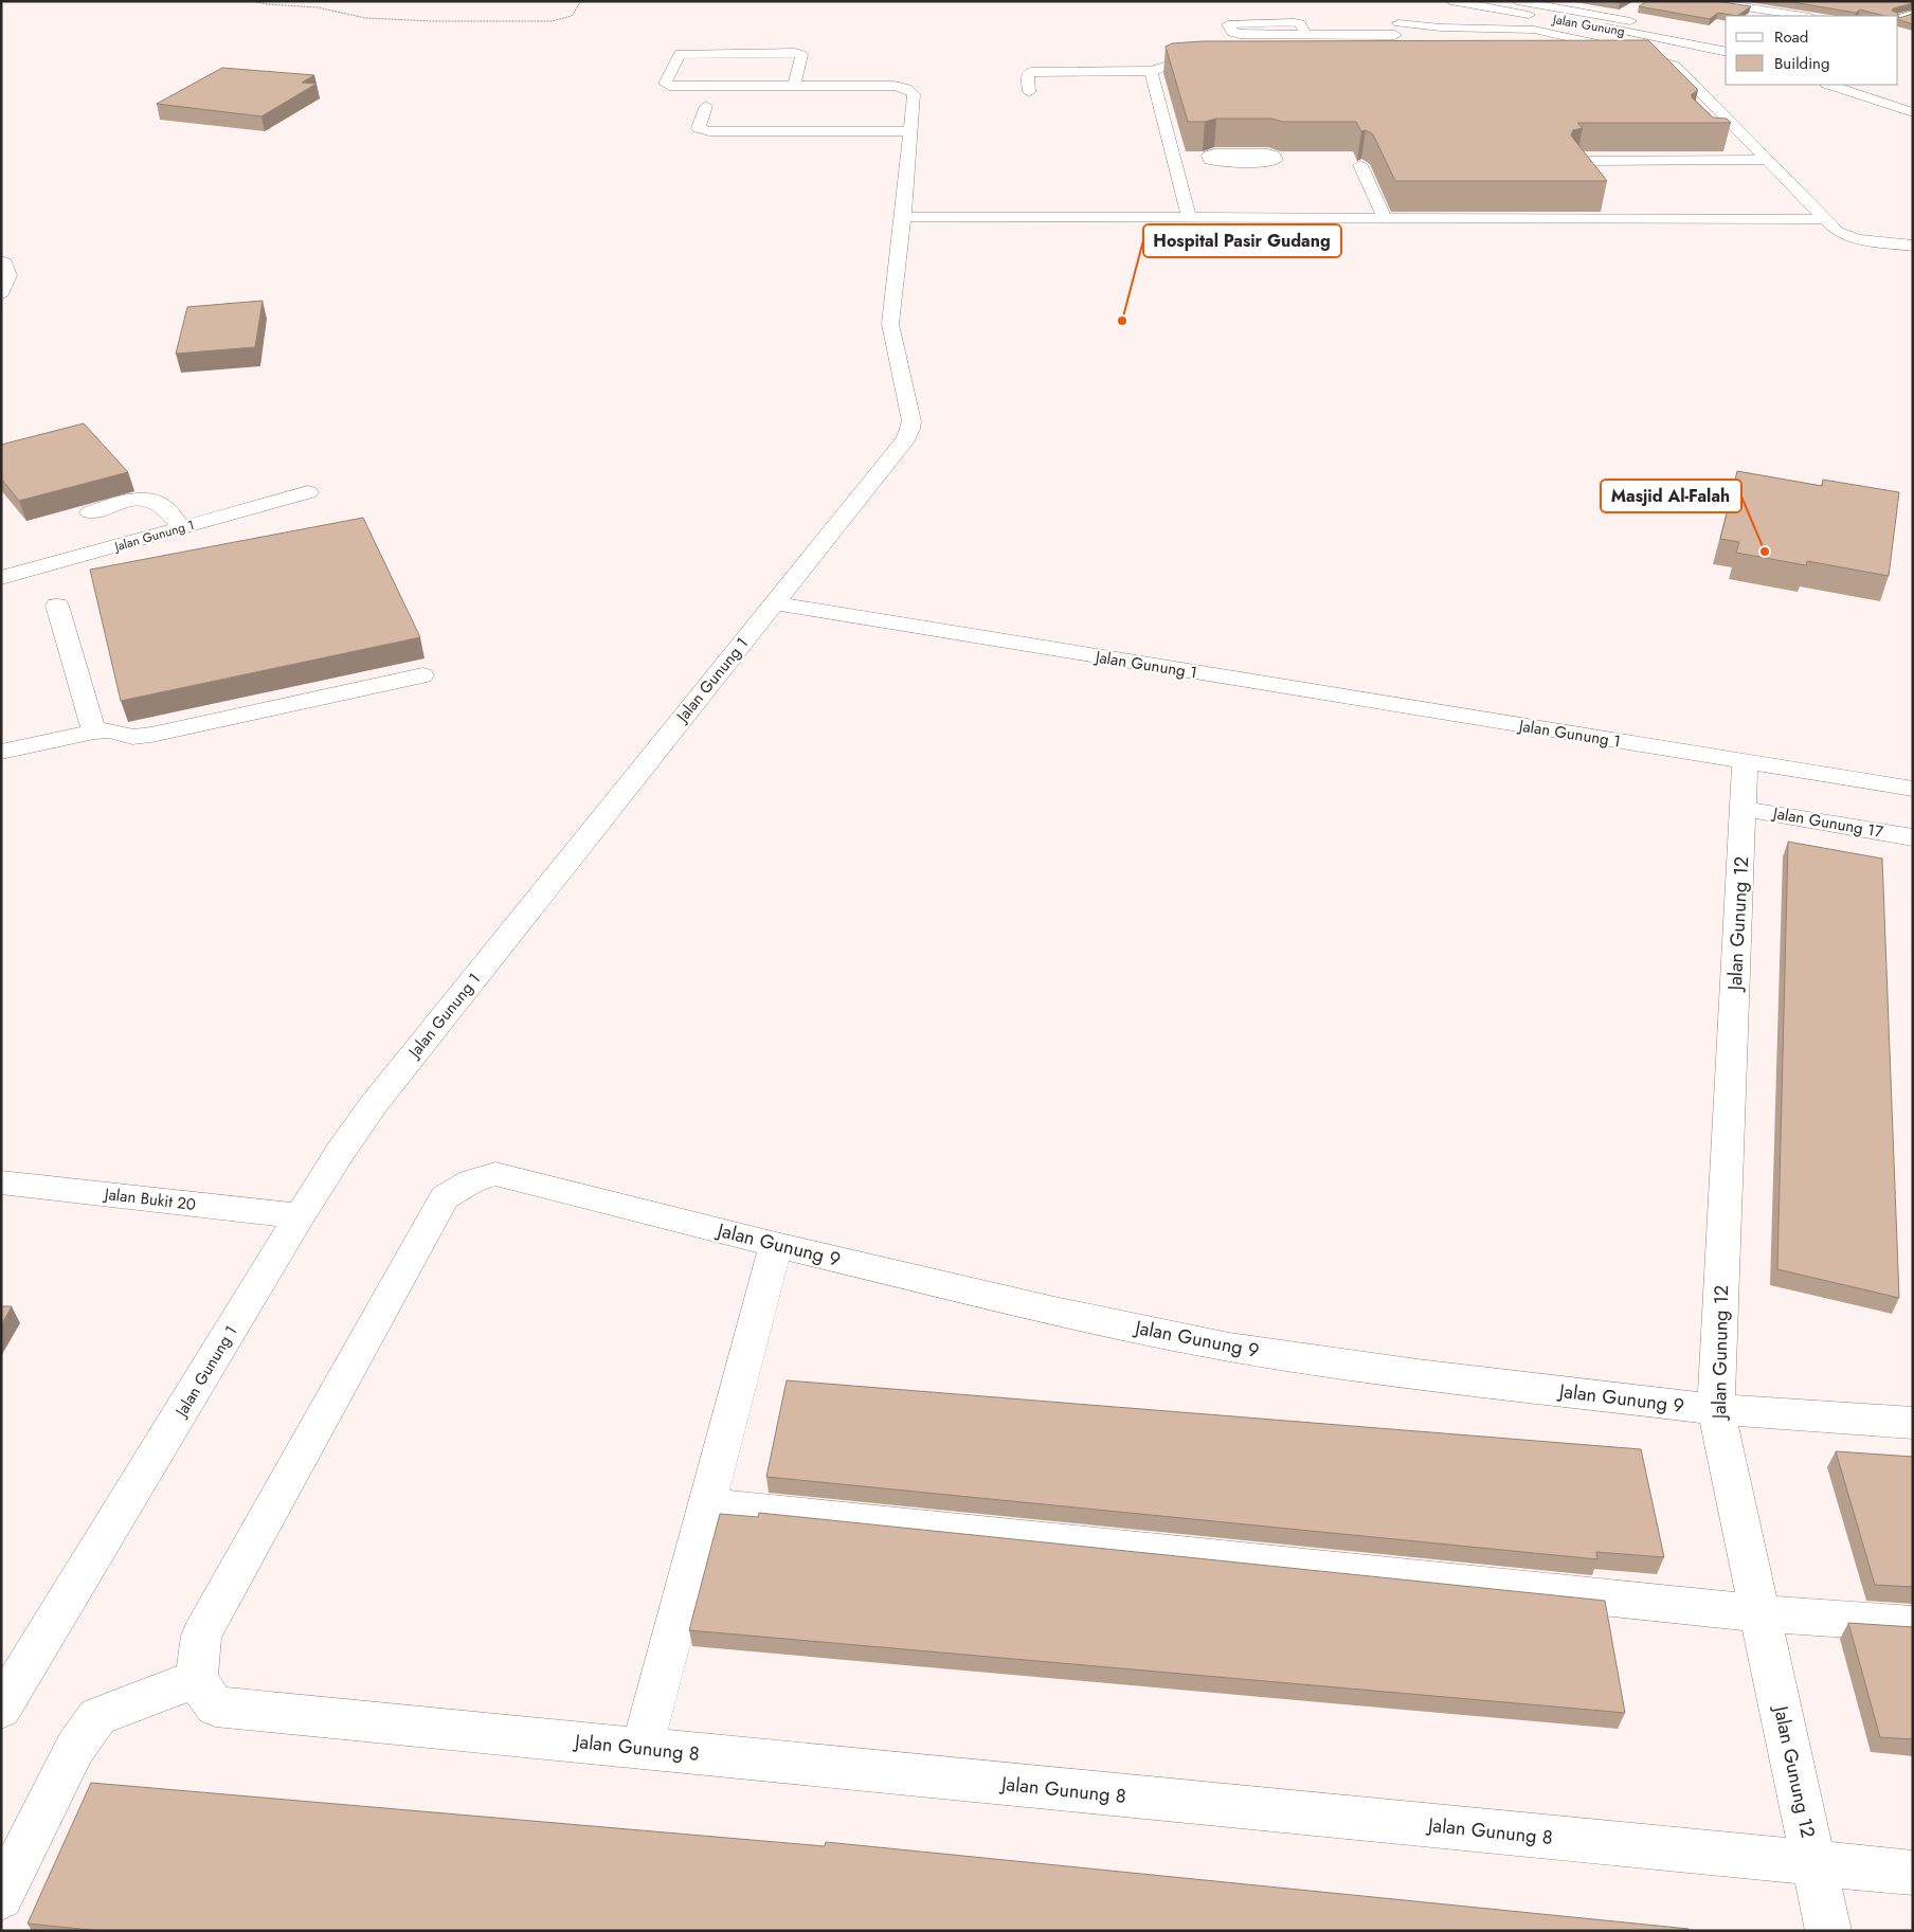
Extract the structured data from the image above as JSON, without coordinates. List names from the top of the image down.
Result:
{
  "streets": {
    "street": [
      "Jalan Gunung",
      "Jalan Gunung 1",
      "Jalan Gunung 17",
      "Jalan Gunung 12",
      "Jalan Bukit 20",
      "Jalan Gunung 9",
      "Jalan Gunung 8"
    ]
  },
  "crossings": [
    ["Jalan Gunung 1", "Jalan Gunung 12"],
    ["Jalan Gunung 1", "Jalan Bukit 20"],
    ["Jalan Gunung 17", "Jalan Gunung 12"],
    ["Jalan Gunung 12", "Jalan Gunung 9"],
    ["Jalan Gunung 12", "Jalan Gunung 8"],
    ["Jalan Gunung 9", "Jalan Gunung 8"]
  ],
  "places": ["Hospital Pasir Gudang", "Masjid Al-Falah"],
  "legend": ["Road", "Building"]
}
